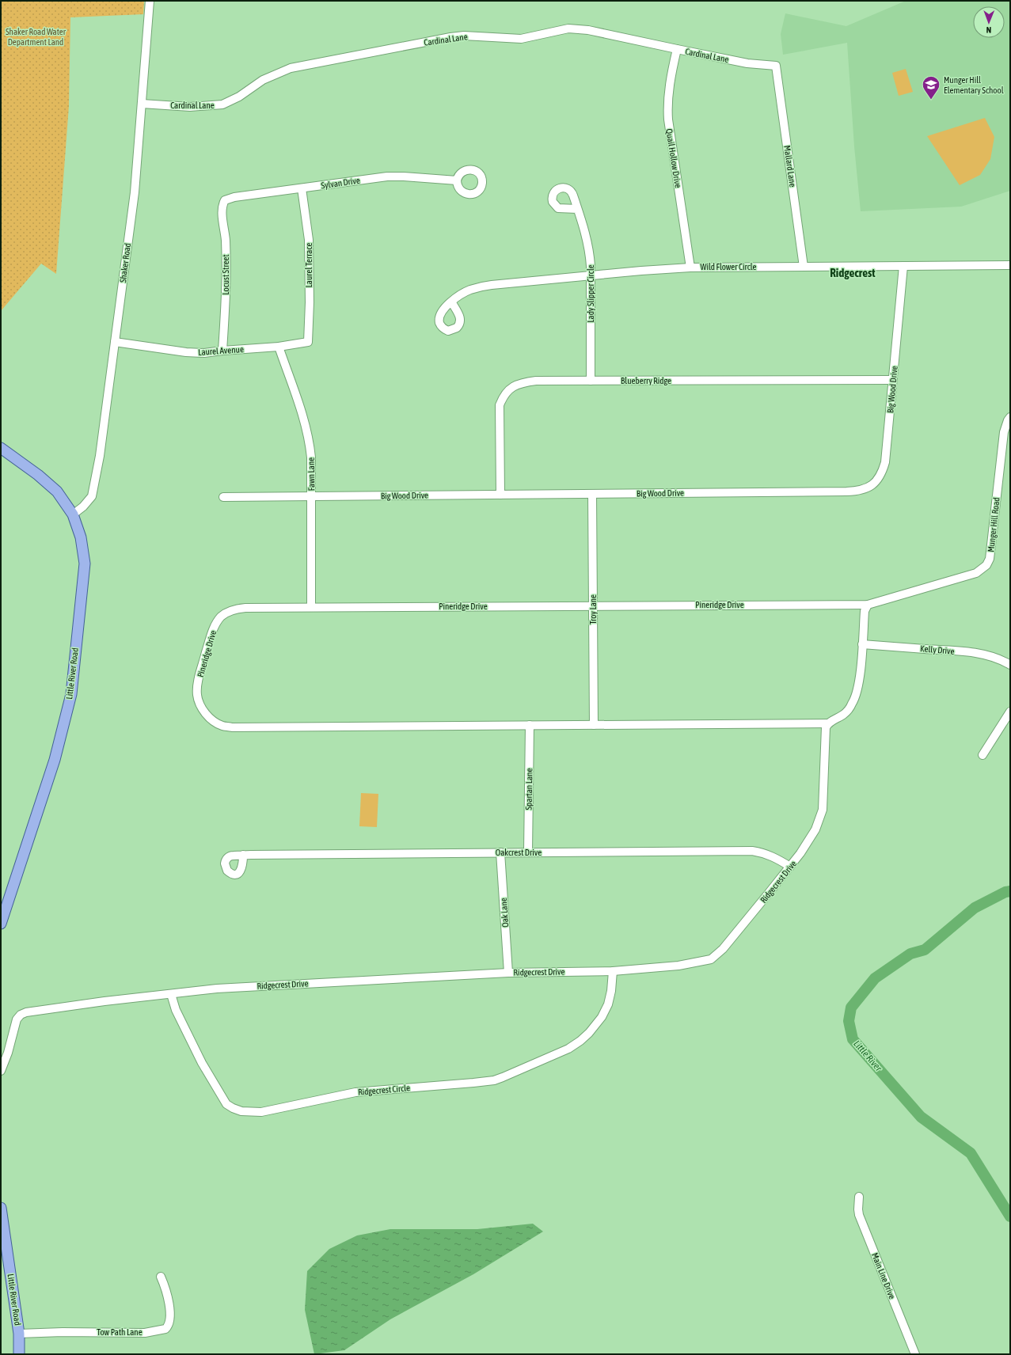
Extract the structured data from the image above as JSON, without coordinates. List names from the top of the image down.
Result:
{
  "streets": {
    "main road": ["Little River Road"],
    "street": [
      "Cardinal Lane",
      "Quail Hollow Drive",
      "Mallard Lane",
      "Sylvan Drive",
      "Shaker Road",
      "Laurel Terrace",
      "Wild Flower Circle",
      "Locust Street",
      "Lady Slipper Circle",
      "Laurel Avenue",
      "Blueberry Ridge",
      "Big Wood Drive",
      "Fawn Lane",
      "Munger Hill Road",
      "Pineridge Drive",
      "Troy Lane",
      "Kelly Drive",
      "Spartan Lane",
      "Oakcrest Drive",
      "Ridgecrest Drive",
      "Oak Lane",
      "Ridgecrest Circle",
      "Main Line Drive",
      "Tow Path Lane"
    ]
  },
  "crossings": [
    ["Cardinal Lane", "Quail Hollow Drive"],
    ["Cardinal Lane", "Mallard Lane"],
    ["Cardinal Lane", "Shaker Road"],
    ["Quail Hollow Drive", "Wild Flower Circle"],
    ["Mallard Lane", "Wild Flower Circle"],
    ["Sylvan Drive", "Laurel Terrace"],
    ["Sylvan Drive", "Locust Street"],
    ["Shaker Road", "Laurel Avenue"],
    ["Shaker Road", "Little River Road"],
    ["Laurel Terrace", "Laurel Avenue"],
    ["Wild Flower Circle", "Lady Slipper Circle"],
    ["Wild Flower Circle", "Big Wood Drive"],
    ["Locust Street", "Laurel Avenue"],
    ["Lady Slipper Circle", "Blueberry Ridge"],
    ["Laurel Avenue", "Fawn Lane"],
    ["Blueberry Ridge", "Big Wood Drive"],
    ["Big Wood Drive", "Fawn Lane"],
    ["Big Wood Drive", "Troy Lane"],
    ["Fawn Lane", "Pineridge Drive"],
    ["Munger Hill Road", "Pineridge Drive"],
    ["Pineridge Drive", "Troy Lane"],
    ["Pineridge Drive", "Spartan Lane"],
    ["Pineridge Drive", "Ridgecrest Drive"],
    ["Little River Road", "Tow Path Lane"],
    ["Spartan Lane", "Oakcrest Drive"],
    ["Oakcrest Drive", "Ridgecrest Drive"],
    ["Oakcrest Drive", "Oak Lane"],
    ["Ridgecrest Drive", "Oak Lane"],
    ["Ridgecrest Drive", "Ridgecrest Circle"]
  ],
  "districts": ["Ridgecrest"],
  "water": ["Little River"],
  "parks": ["Shaker Road Water Department Land"],
  "places": {
    "school or university": ["Munger Hill Elementary School"]
  },
  "north": "bottom"
}
